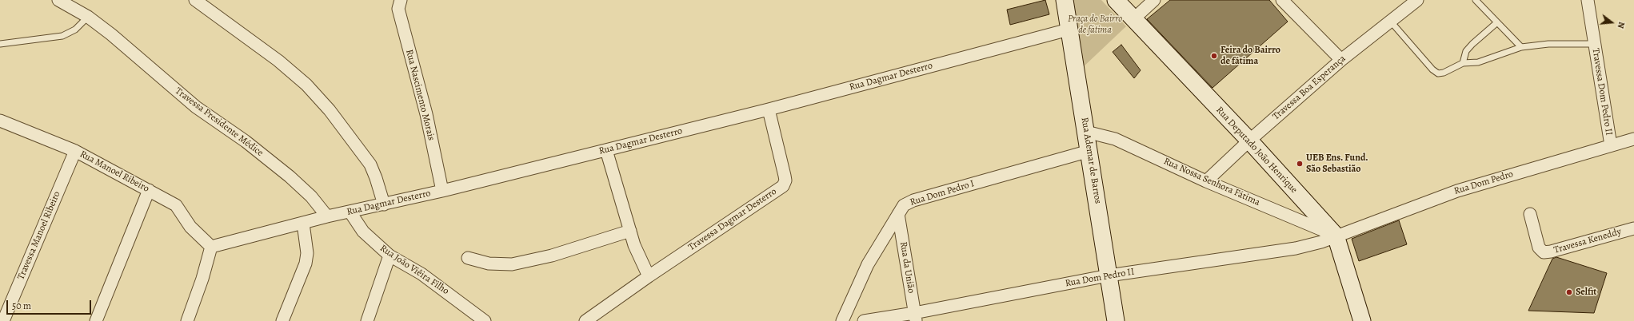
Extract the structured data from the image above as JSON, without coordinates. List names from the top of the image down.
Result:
{
  "streets": {
    "main road": ["Rua Deputado João Henrique", "Rua Ademar de Barros"],
    "street": [
      "Rua Dagmar Desterro",
      "Travessa Boa Esperança",
      "Travessa Dom Pedro II",
      "Rua Nascimento Morais",
      "Travessa Presidente Médice",
      "Rua Manoel Ribeiro",
      "Rua Nossa Senhora Fátima",
      "Rua Dom Pedro",
      "Rua Dom Pedro I",
      "Travessa Dagmar Desterro",
      "Travessa Manoel Ribeiro",
      "Travessa Keneddy",
      "Rua da União",
      "Rua João Viêira Filho",
      "Rua Dom Pedro II"
    ]
  },
  "crossings": [
    ["Rua Dagmar Desterro", "Rua Nascimento Morais"],
    ["Rua Dagmar Desterro", "Travessa Presidente Médice"],
    ["Rua Dagmar Desterro", "Rua Ademar de Barros"],
    ["Rua Dagmar Desterro", "Rua Manoel Ribeiro"],
    ["Rua Dagmar Desterro", "Travessa Dagmar Desterro"],
    ["Rua Dagmar Desterro", "Rua João Viêira Filho"],
    ["Travessa Boa Esperança", "Rua Deputado João Henrique"],
    ["Travessa Boa Esperança", "Rua Nossa Senhora Fátima"],
    ["Travessa Dom Pedro II", "Rua Dom Pedro"],
    ["Rua Deputado João Henrique", "Rua Nossa Senhora Fátima"],
    ["Rua Deputado João Henrique", "Rua Dom Pedro"],
    ["Rua Deputado João Henrique", "Rua Dom Pedro II"],
    ["Rua Ademar de Barros", "Rua Nossa Senhora Fátima"],
    ["Rua Ademar de Barros", "Rua Dom Pedro I"],
    ["Rua Ademar de Barros", "Rua Dom Pedro II"],
    ["Rua Manoel Ribeiro", "Travessa Manoel Ribeiro"],
    ["Rua Nossa Senhora Fátima", "Rua Dom Pedro"],
    ["Rua Nossa Senhora Fátima", "Rua Dom Pedro II"],
    ["Rua Dom Pedro", "Rua Dom Pedro II"],
    ["Rua Dom Pedro I", "Rua da União"],
    ["Rua da União", "Rua Dom Pedro II"]
  ],
  "parks": ["Praça do Bairro de fátima"],
  "places": ["Feira do Bairro de fátima", "UEB Ens. Fund. São Sebastião", "Selfit"],
  "scale_bar": "50 m",
  "north": "right"
}
